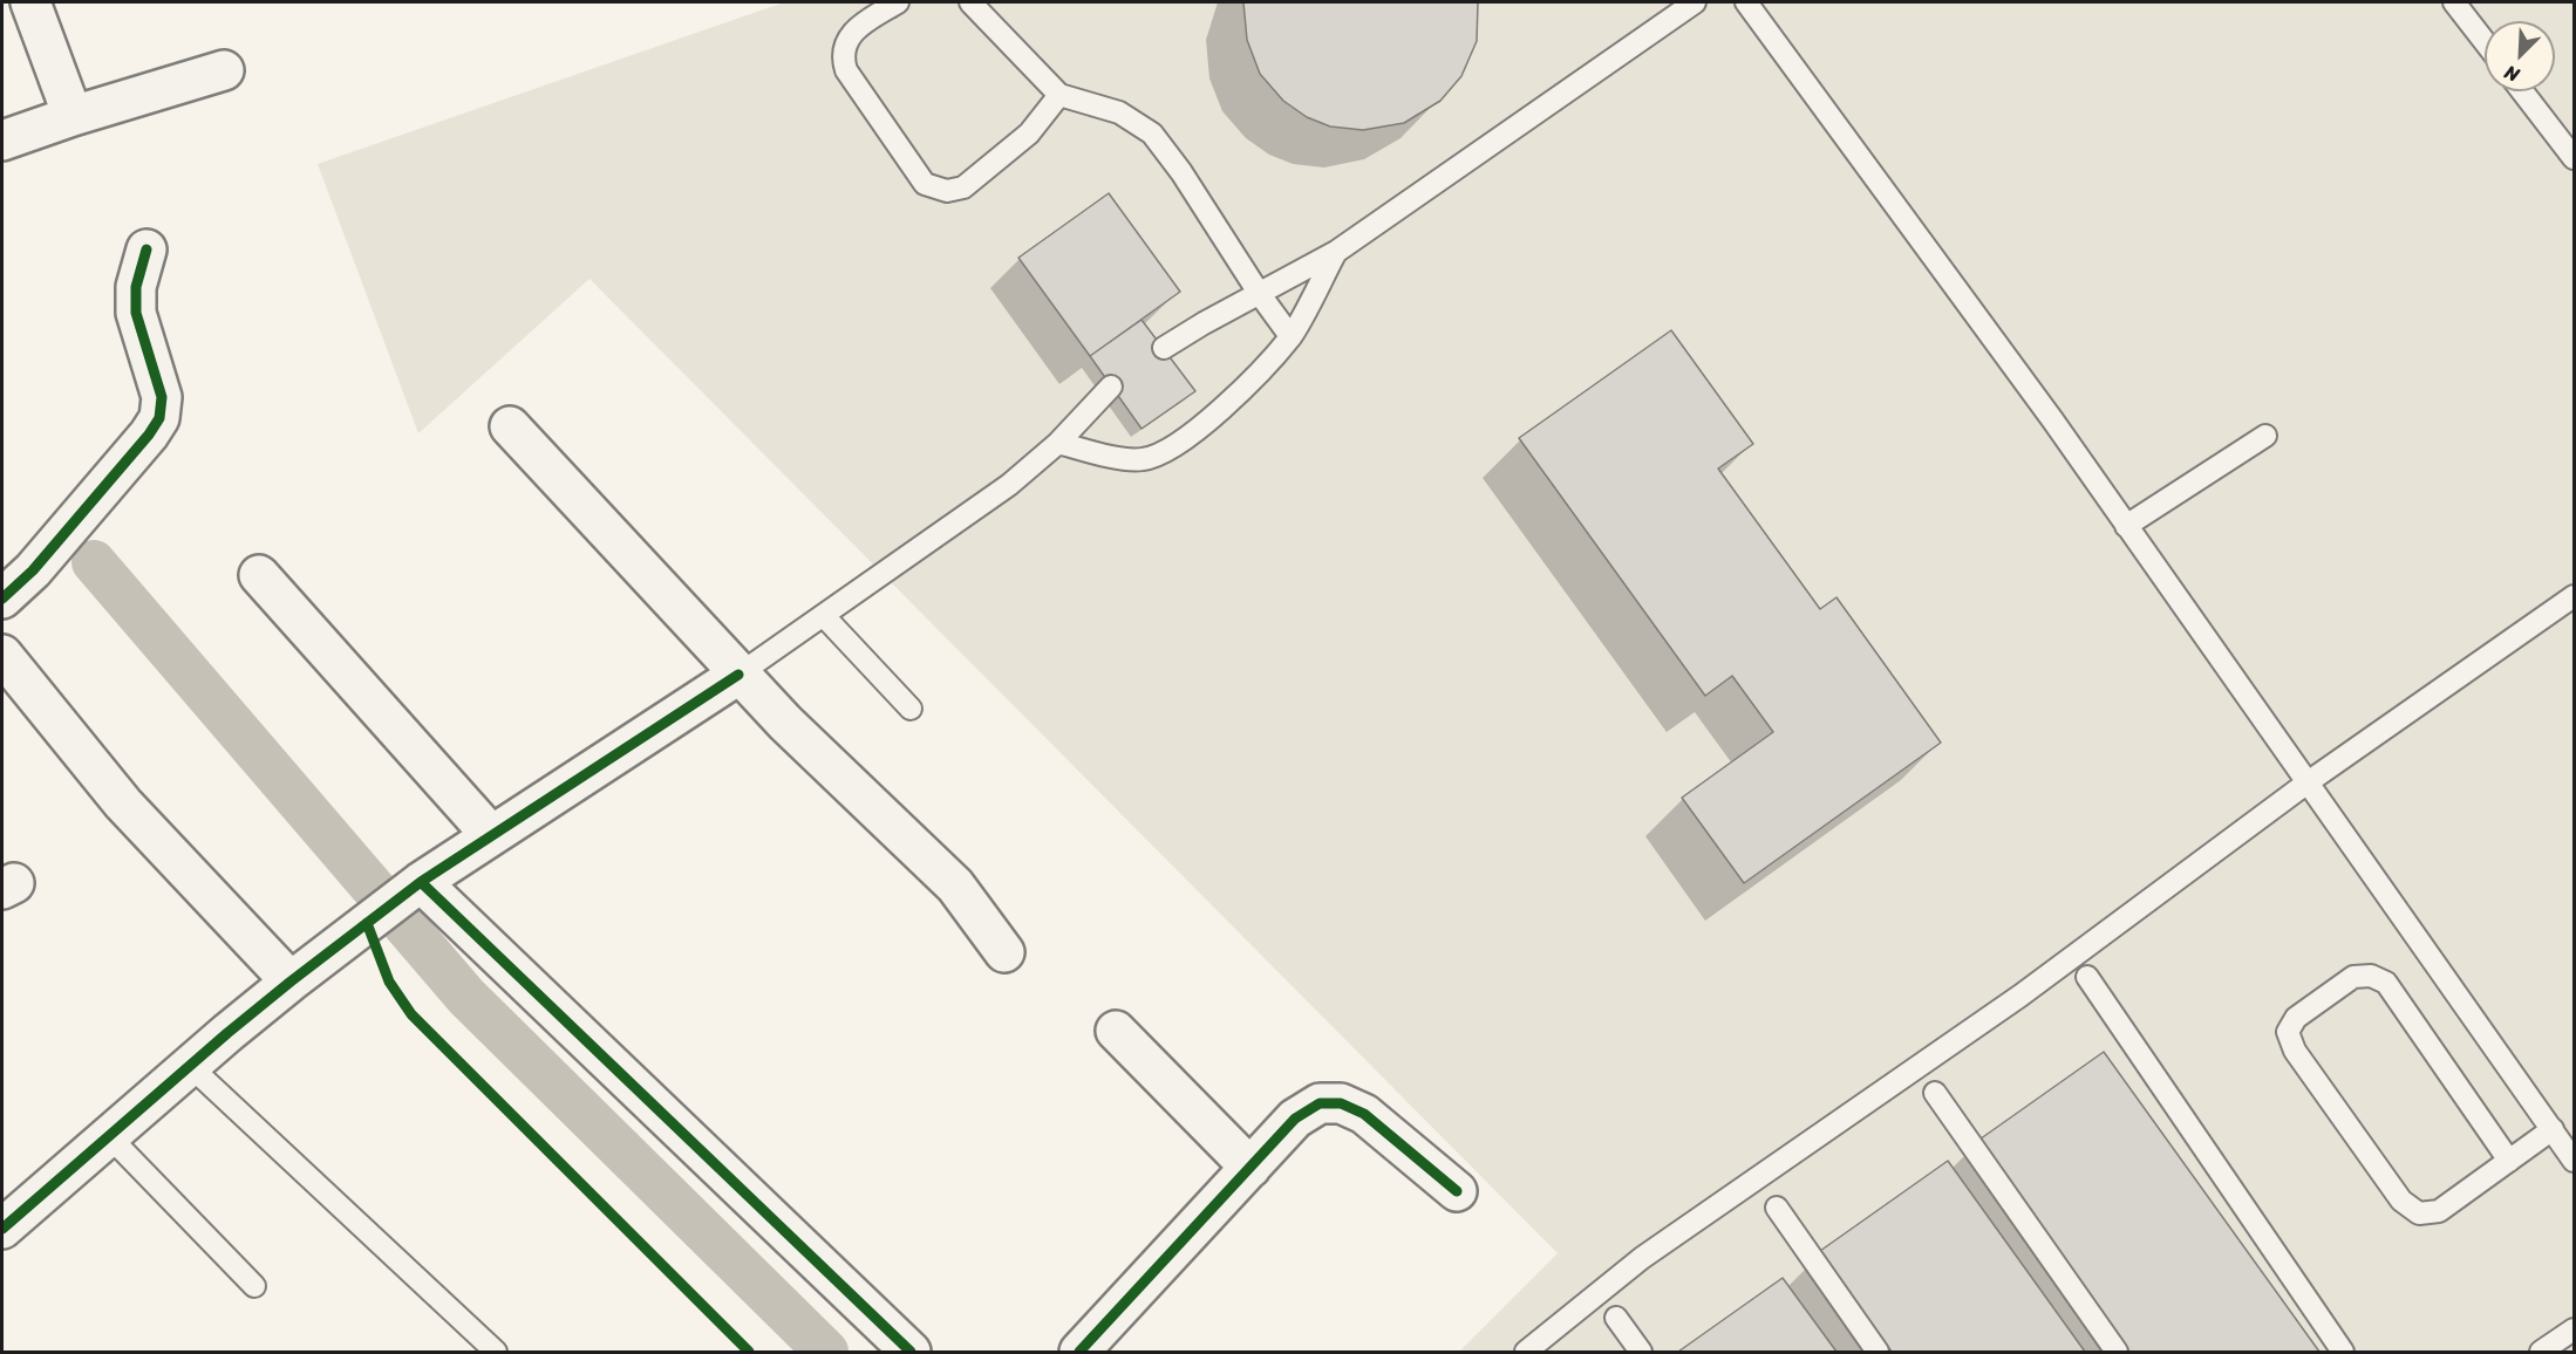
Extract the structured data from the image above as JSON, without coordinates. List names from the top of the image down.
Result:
{
  "north": "bottom left"
}
